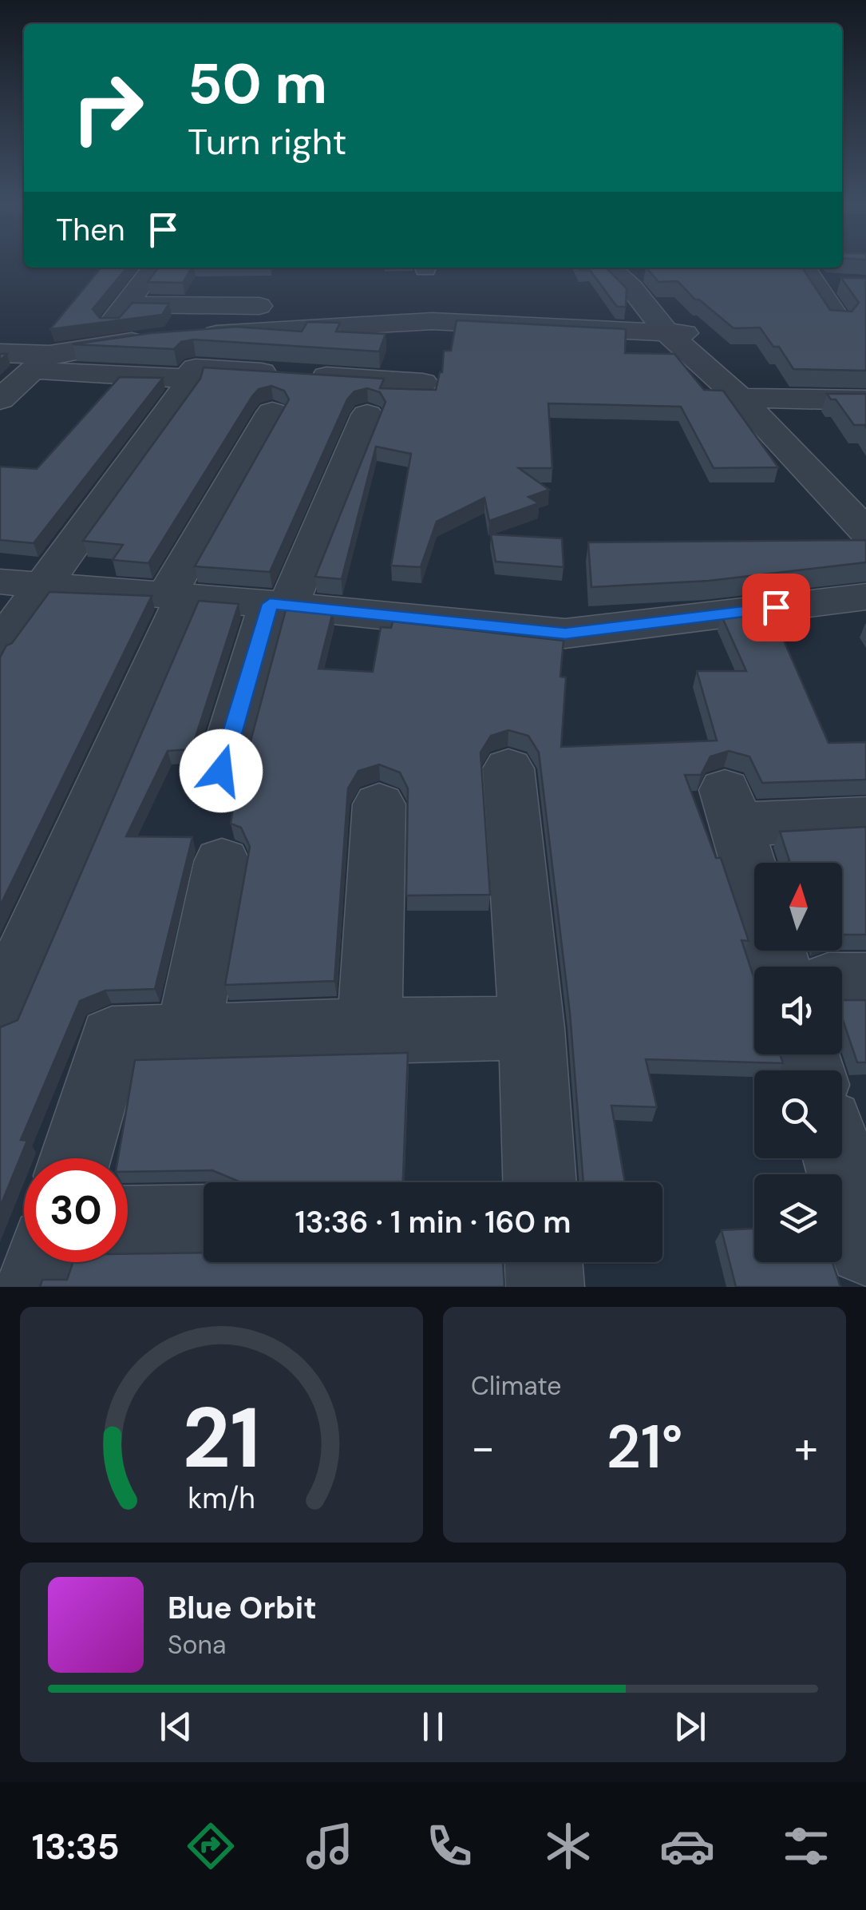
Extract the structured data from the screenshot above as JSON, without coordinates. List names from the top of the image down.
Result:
{
  "north": "top",
  "page": {
    "turn": ["50 m", "Turn right"],
    "then": "Then",
    "limit": "30",
    "trip": "13:36 · 1 min · 160 m",
    "tile": "Climate",
    "heat": ["−", "21°", "+"],
    "song": ["Blue Orbit", "Sona"],
    "tabs": "13:35",
    "gauge": ["21", "km/h"]
  }
}
